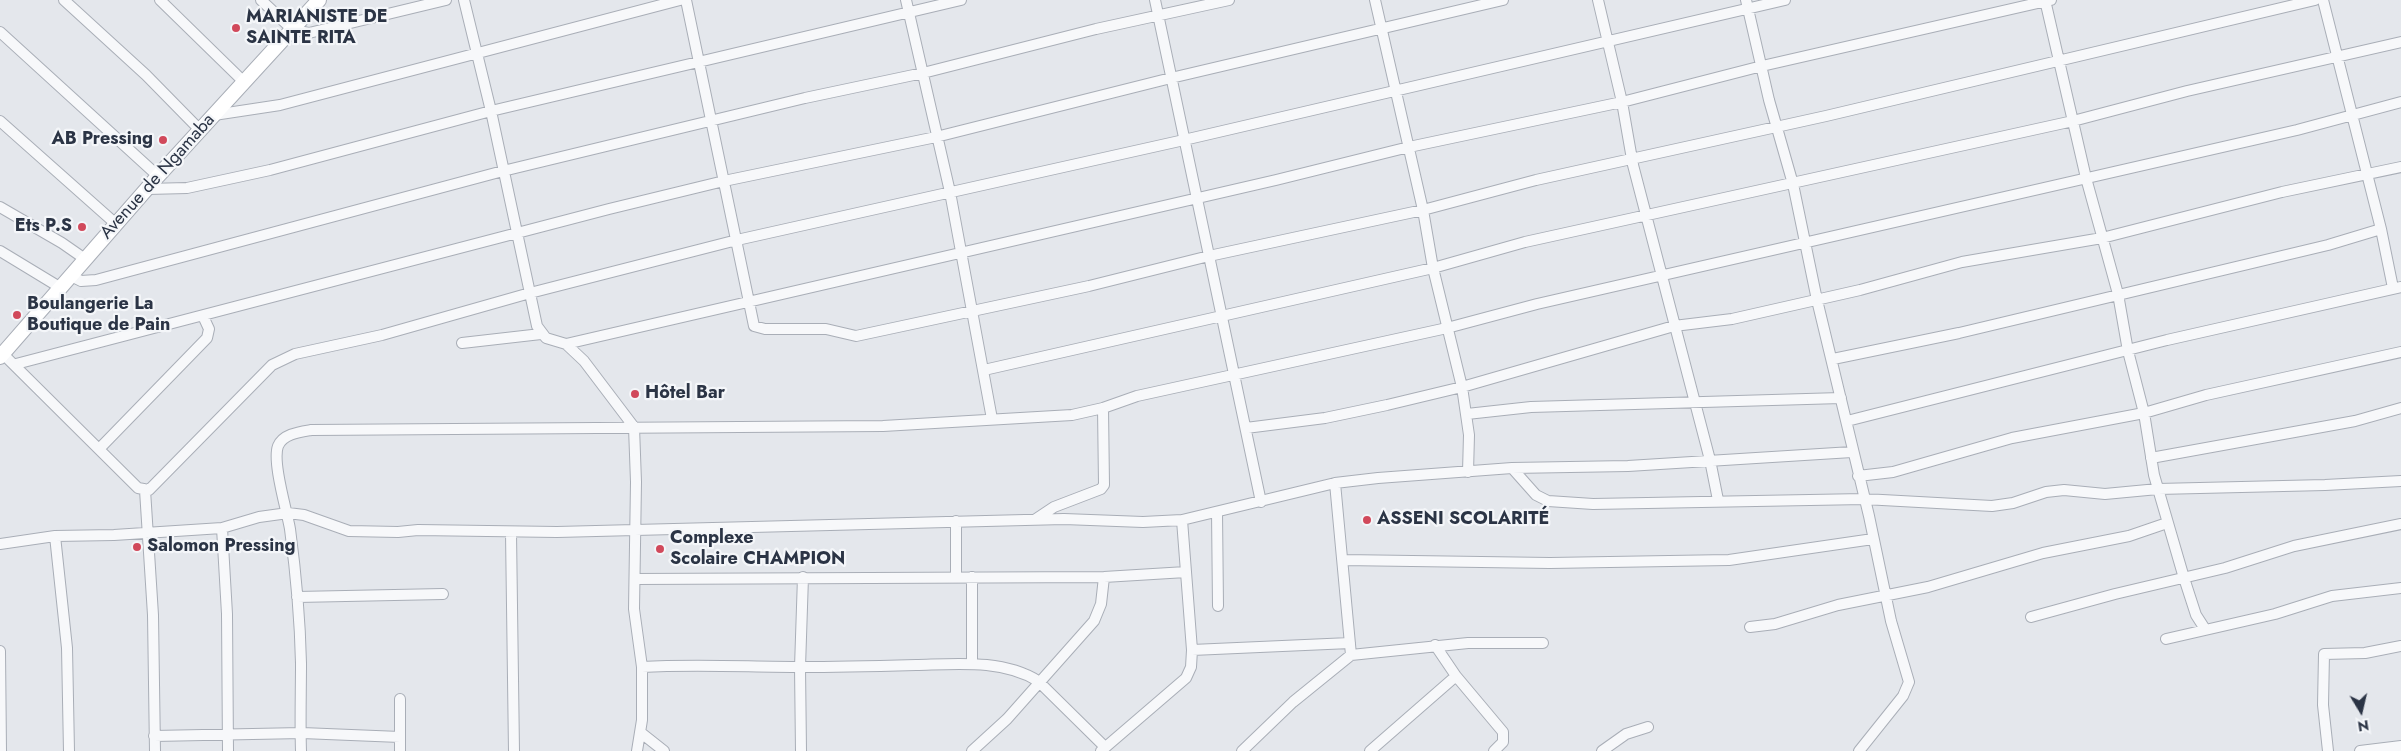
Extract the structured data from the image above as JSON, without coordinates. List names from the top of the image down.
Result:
{
  "streets": {
    "main road": ["Avenue de Ngamaba"]
  },
  "places": [
    "MARIANISTE DE SAINTE RITA",
    "AB Pressing",
    "Ets P.S",
    "Boulangerie La Boutique de Pain",
    "Hôtel Bar",
    "ASSENI SCOLARITÉ",
    "Salomon Pressing",
    "Complexe Scolaire CHAMPION"
  ],
  "north": "bottom"
}
